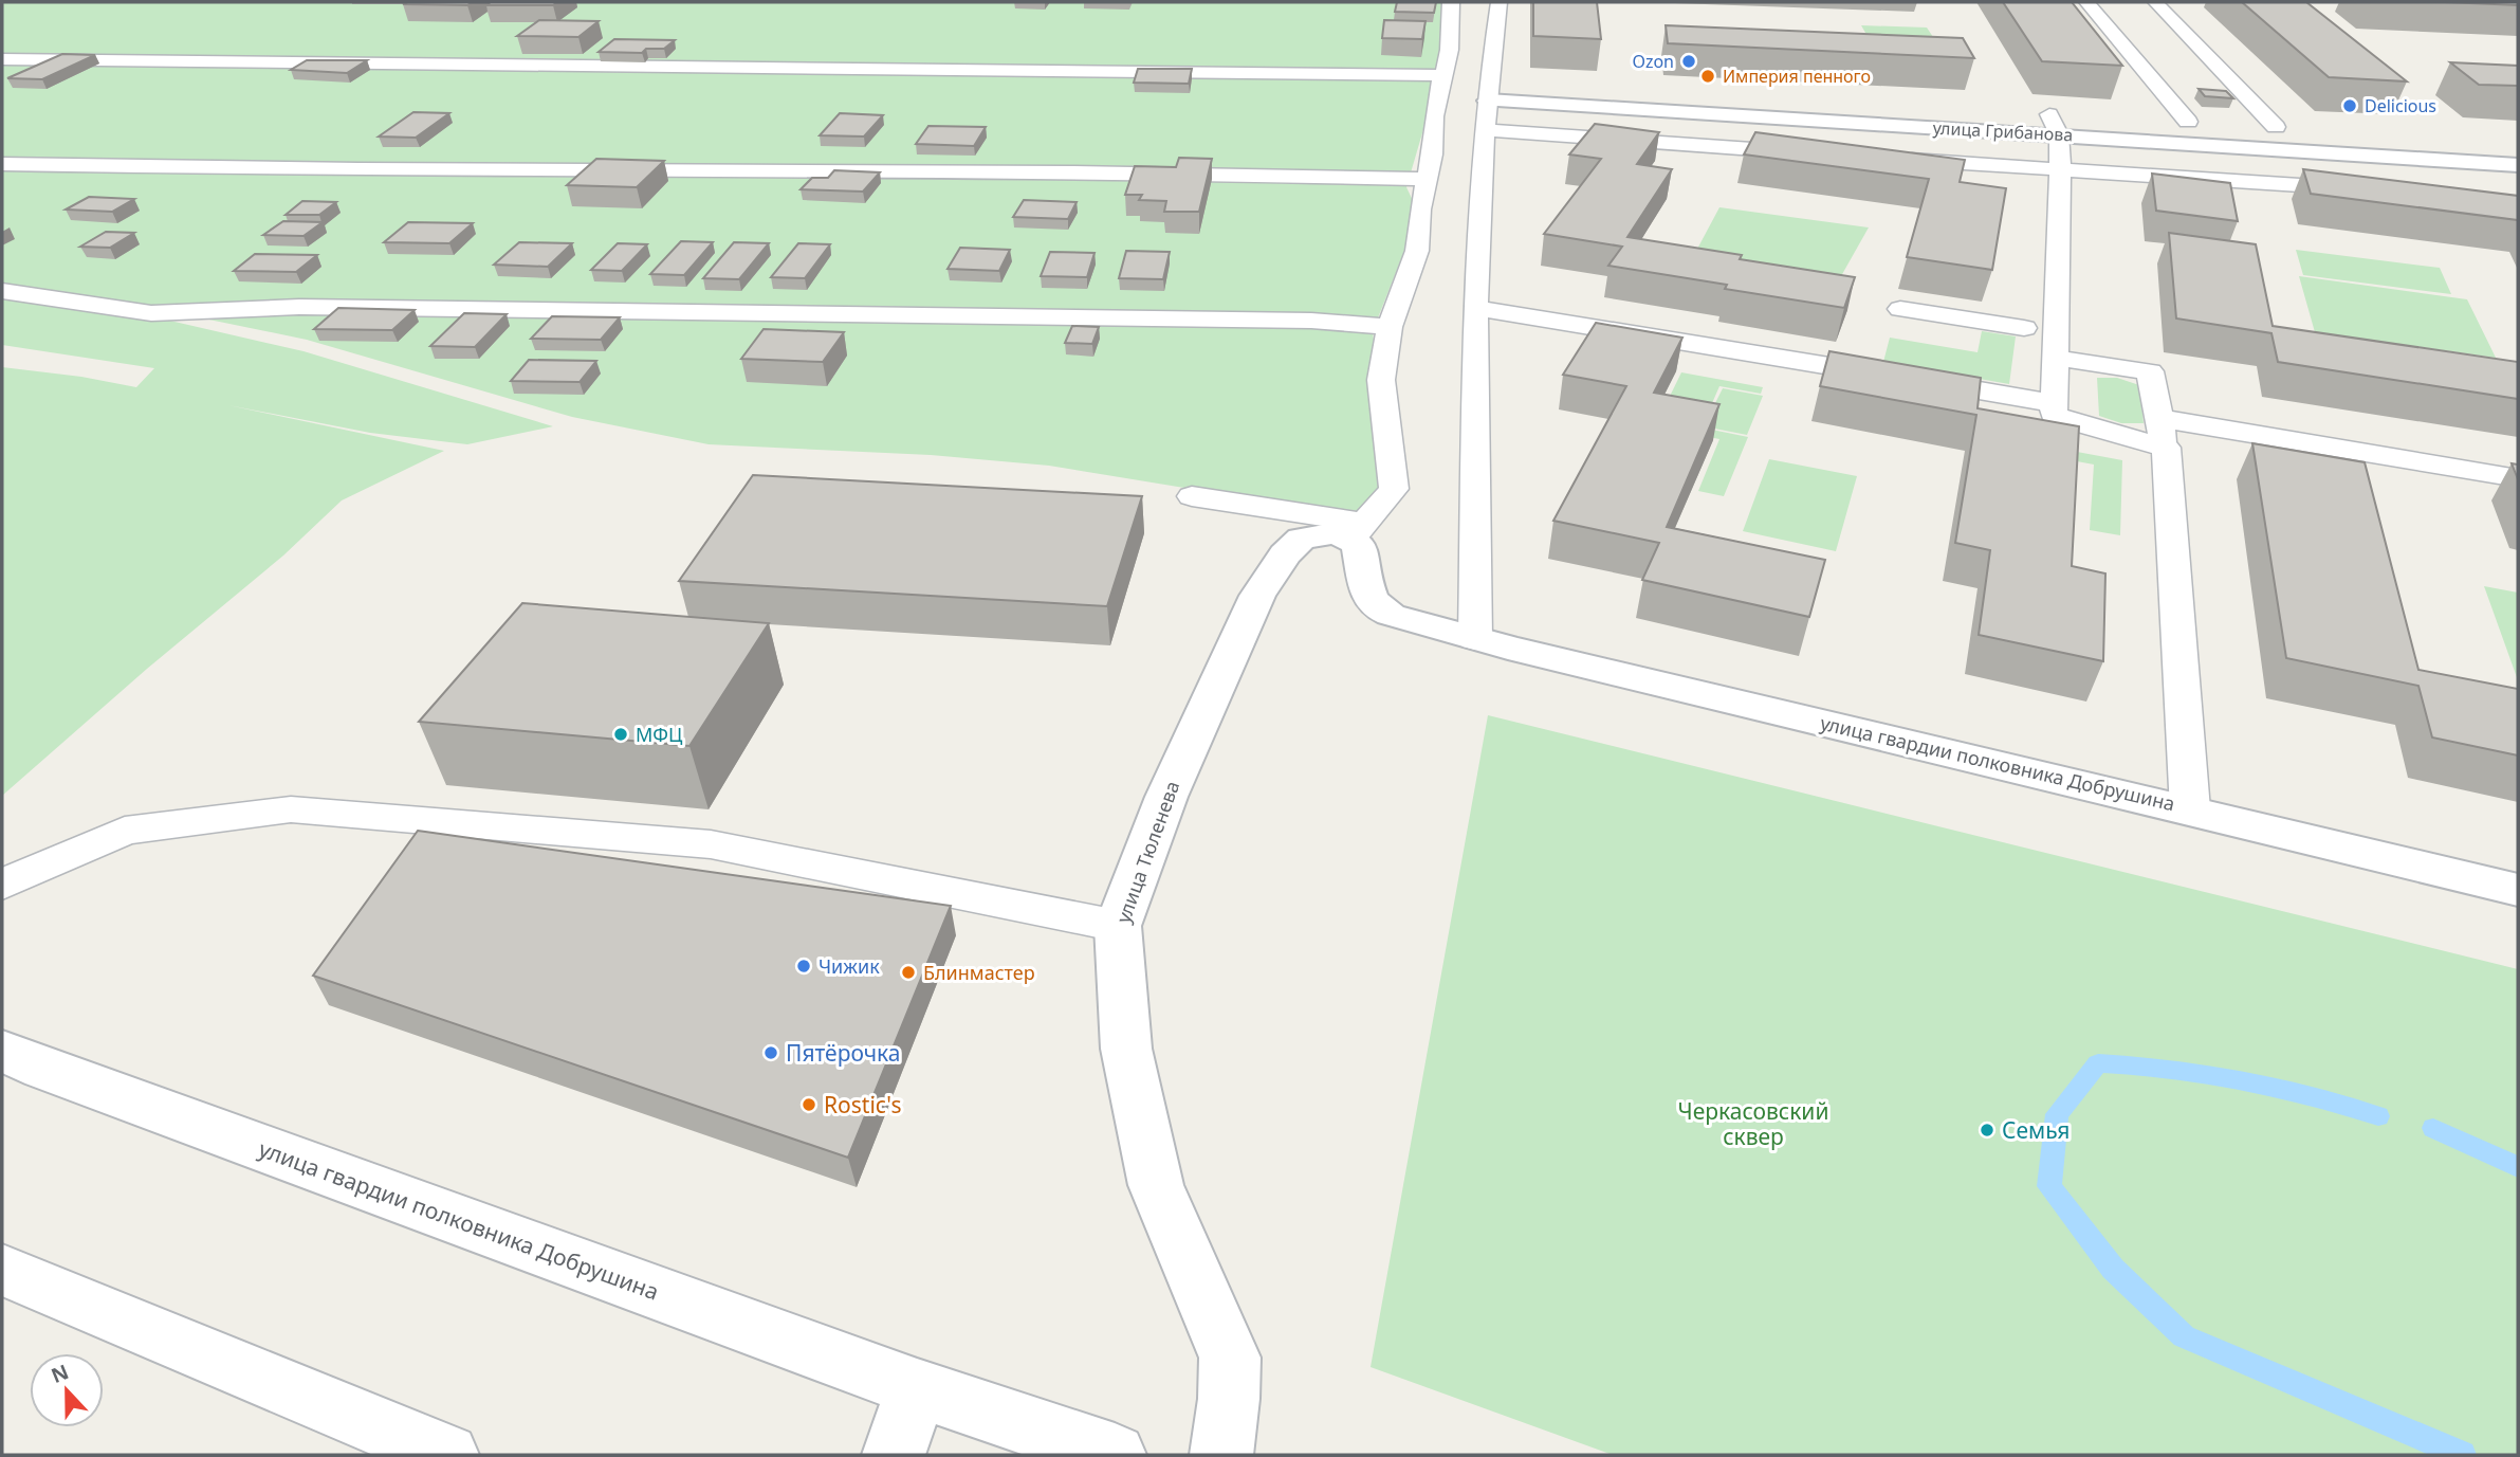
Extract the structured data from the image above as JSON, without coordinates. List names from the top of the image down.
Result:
{
  "streets": {
    "street": ["улица Грибанова", "улица гвардии полковника Добрушина", "улица Тюленева"]
  },
  "parks": ["Черкасовский сквер"],
  "places": [
    "Ozon",
    "Империя пенного",
    "Delicious",
    "МФЦ",
    "Чижик",
    "Блинмастер",
    "Пятёрочка",
    "Rostic's",
    "Семья"
  ],
  "north": "top"
}
